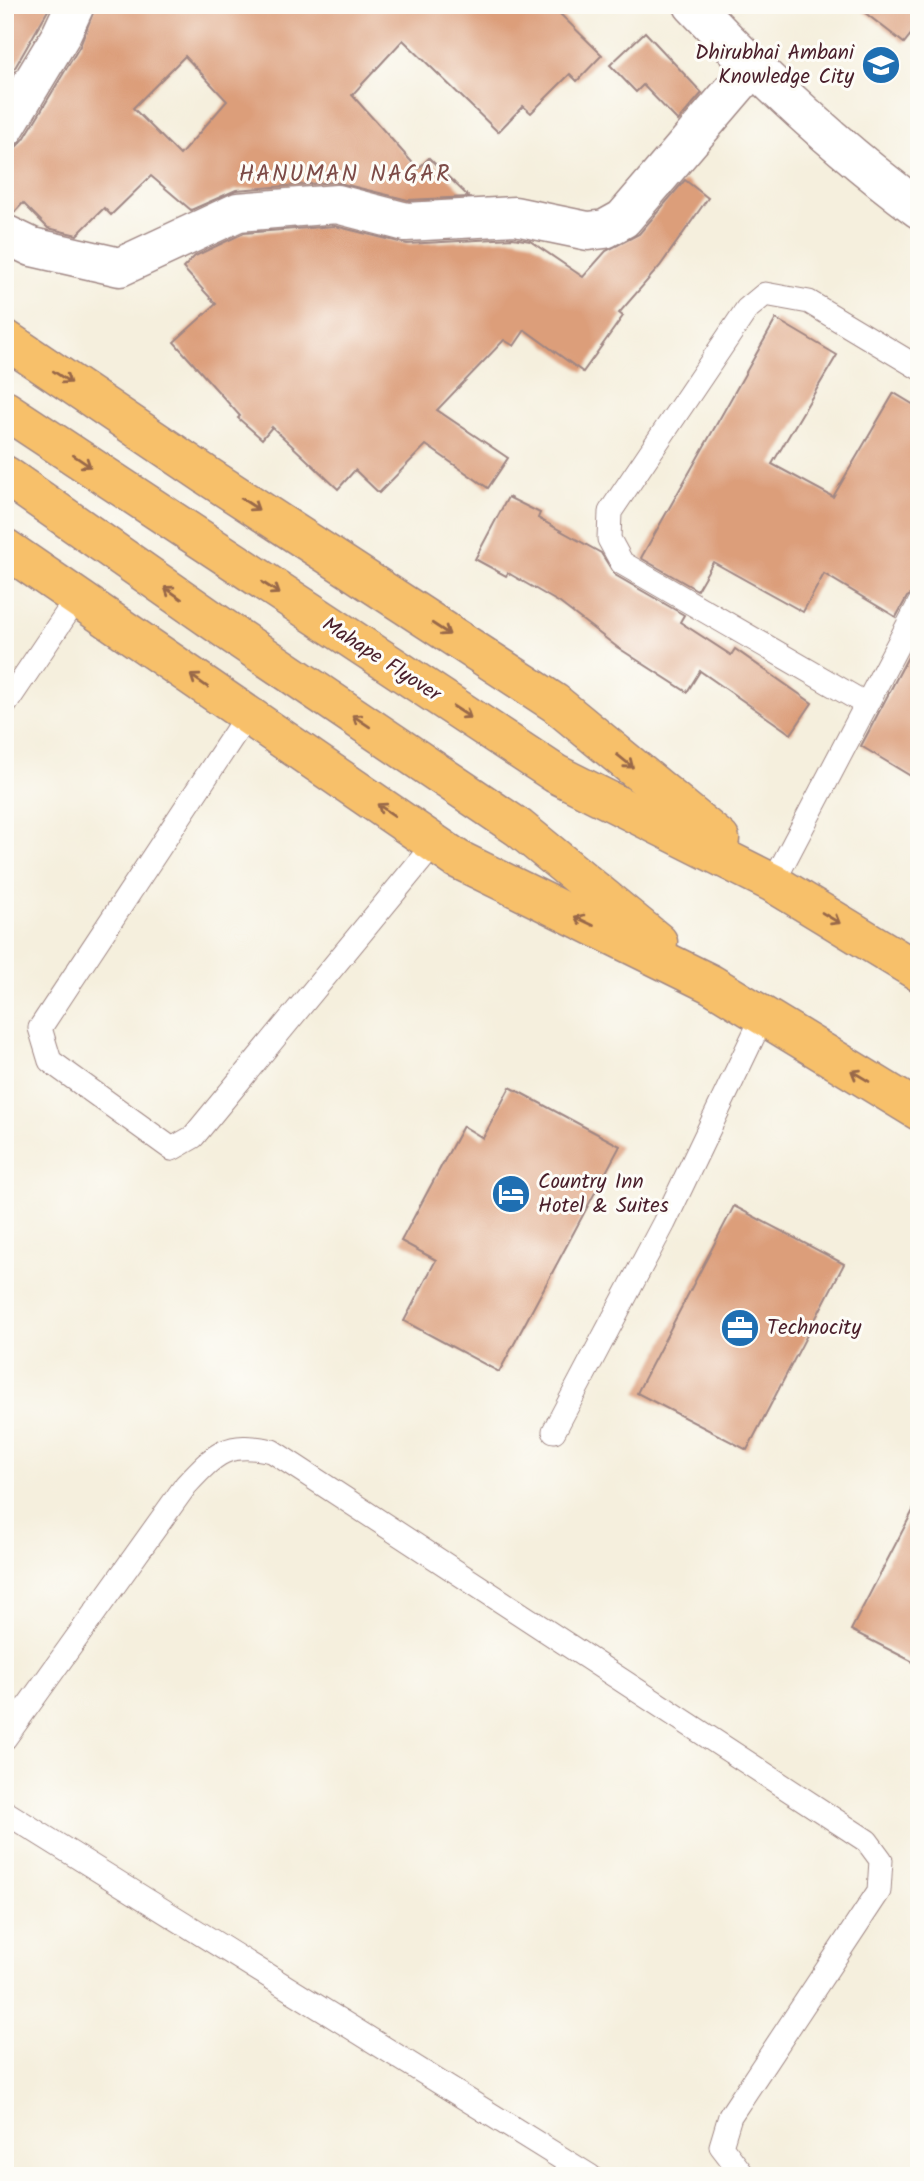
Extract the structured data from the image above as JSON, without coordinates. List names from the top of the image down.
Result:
{
  "streets": {
    "main road": ["Mahape Flyover"]
  },
  "districts": ["HANUMAN NAGAR"],
  "places": {
    "school or university": ["Dhirubhai Ambani Knowledge City"],
    "hotel": ["Country Inn Hotel & Suites"],
    "office": ["Technocity"]
  }
}
